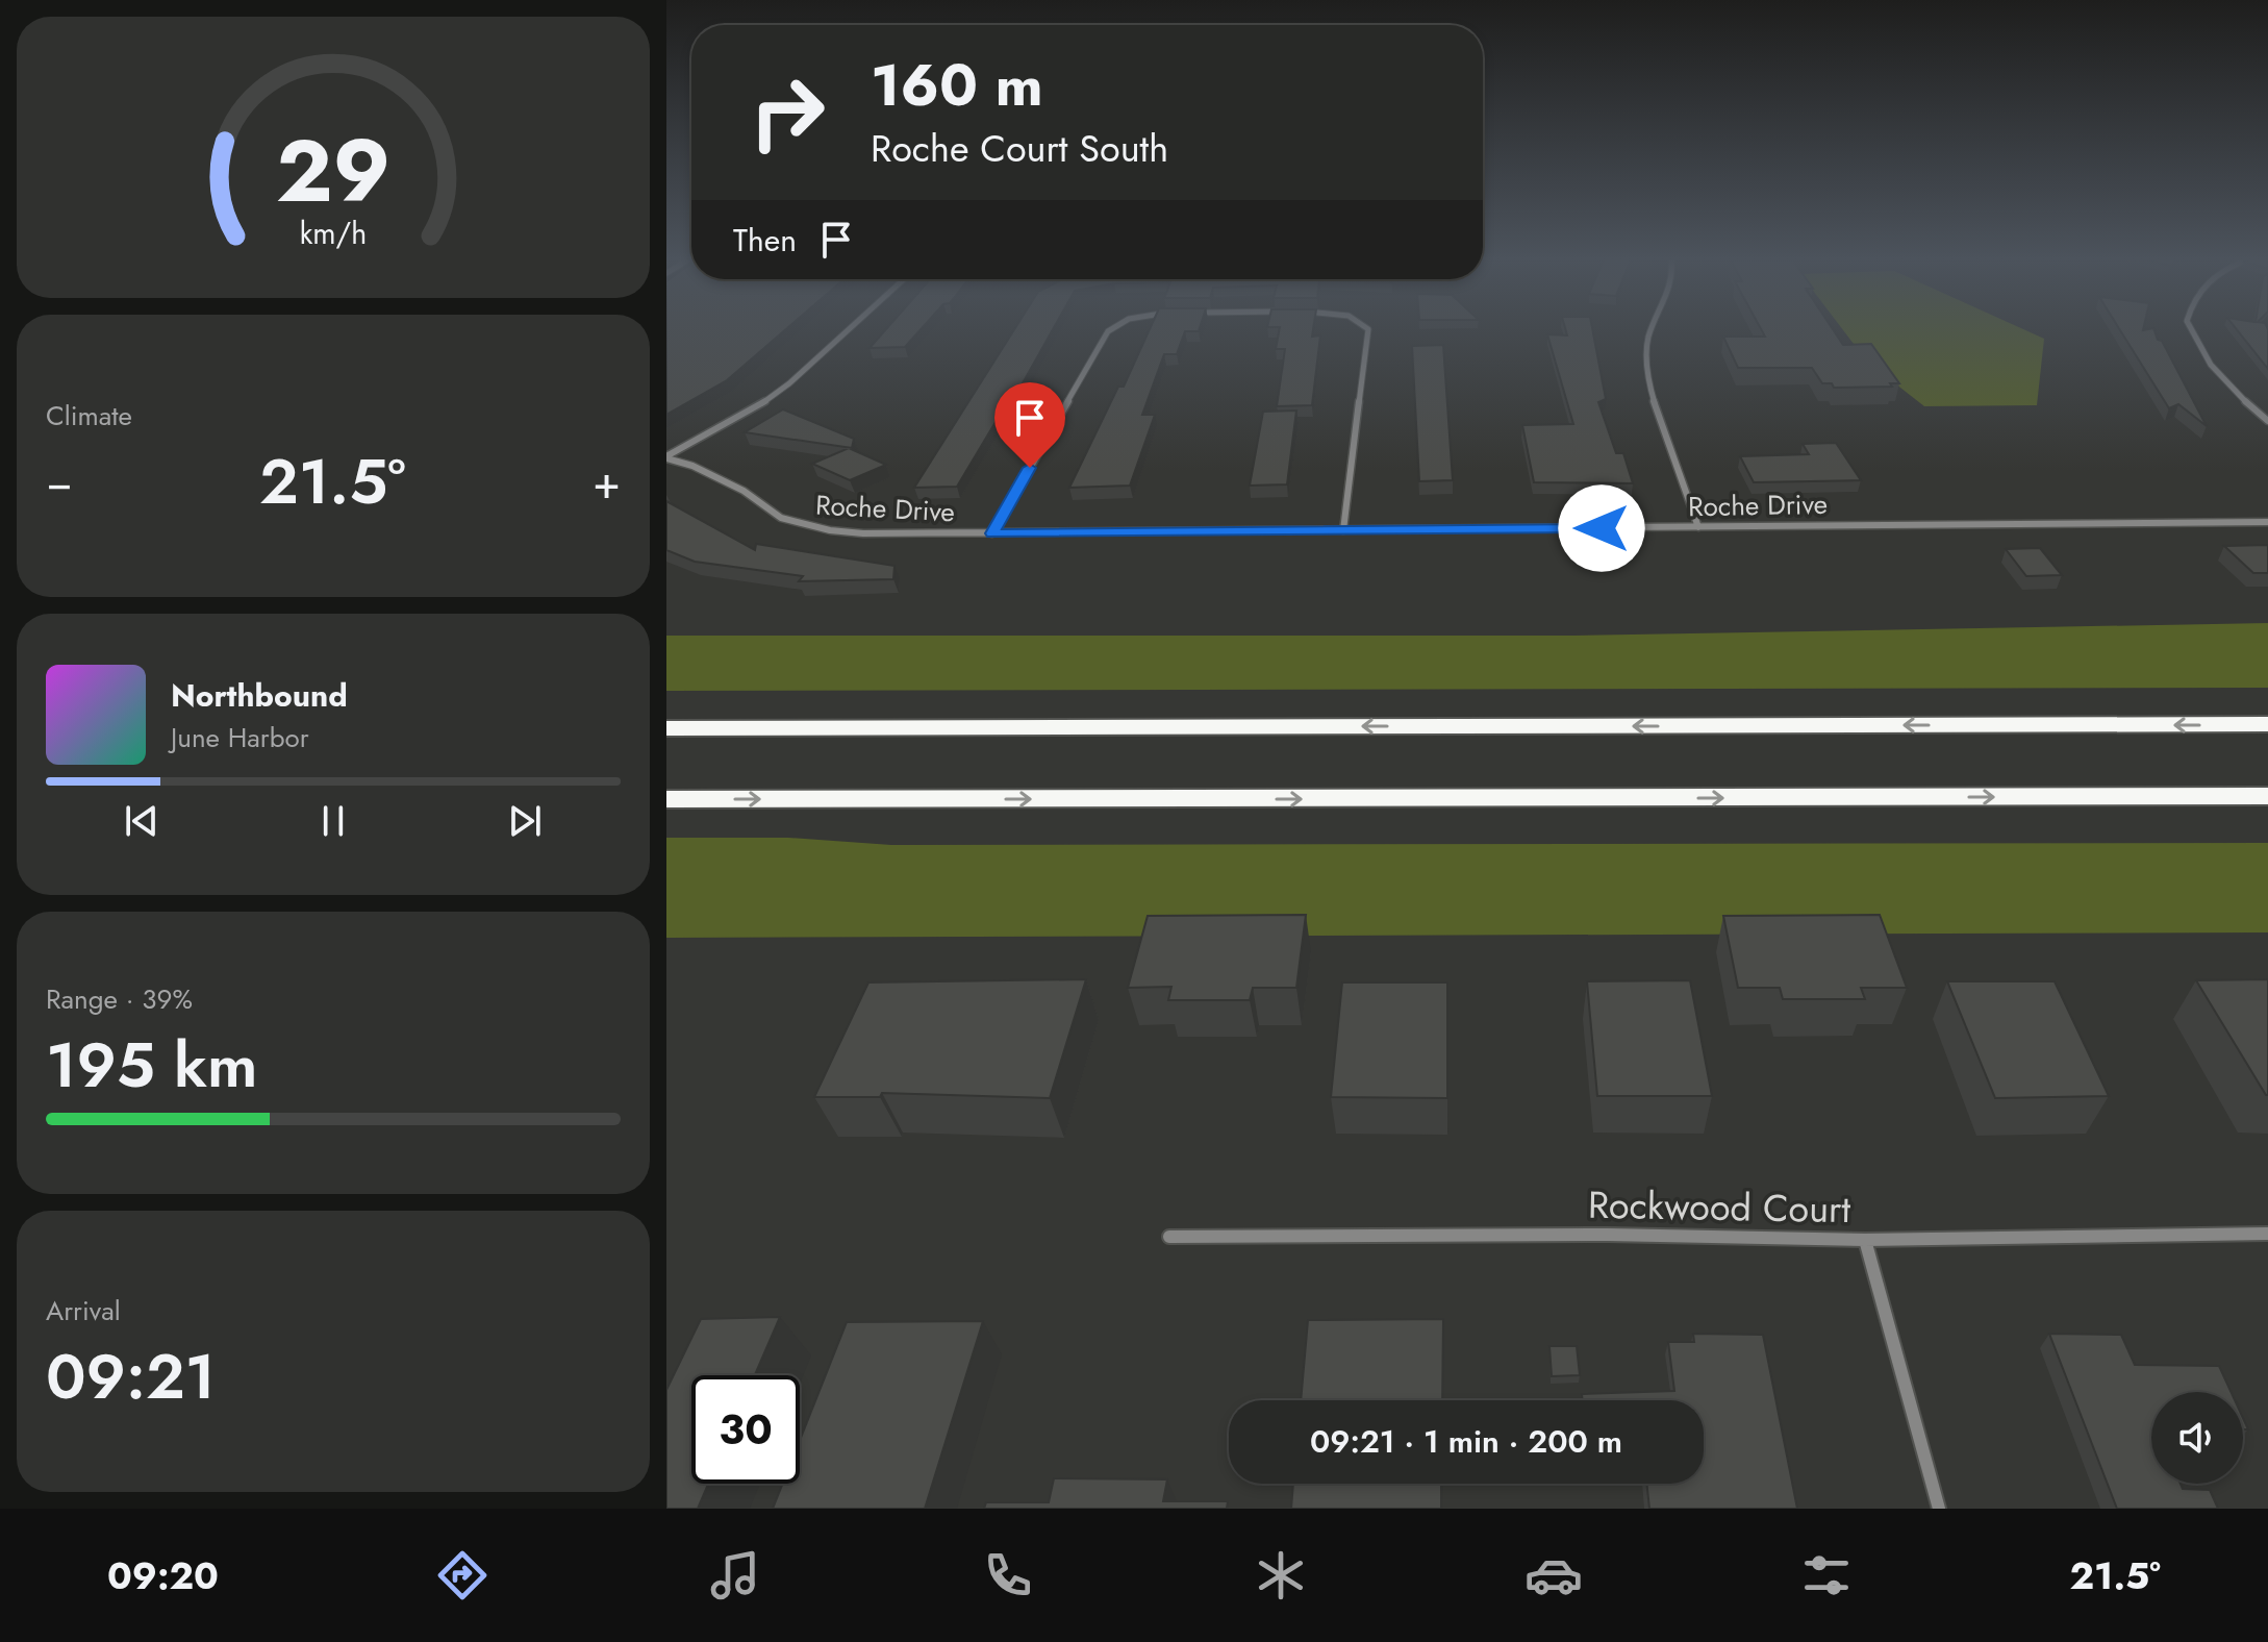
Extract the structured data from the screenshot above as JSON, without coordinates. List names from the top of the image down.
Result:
{
  "streets": {
    "street": ["Roche Drive", "Rockwood Court"]
  },
  "page": {
    "turn": ["160 m", "Roche Court South"],
    "then": "Then",
    "tile": [
      "Climate",
      ["Range · 39%", "195 km"],
      ["Arrival", "09:21"]
    ],
    "heat": ["−", "21.5°", "+"],
    "song": ["Northbound", "June Harbor"],
    "limit": "30",
    "trip": "09:21 · 1 min · 200 m",
    "tabs": ["09:20", "21.5°"],
    "gauge": ["29", "km/h"]
  }
}
